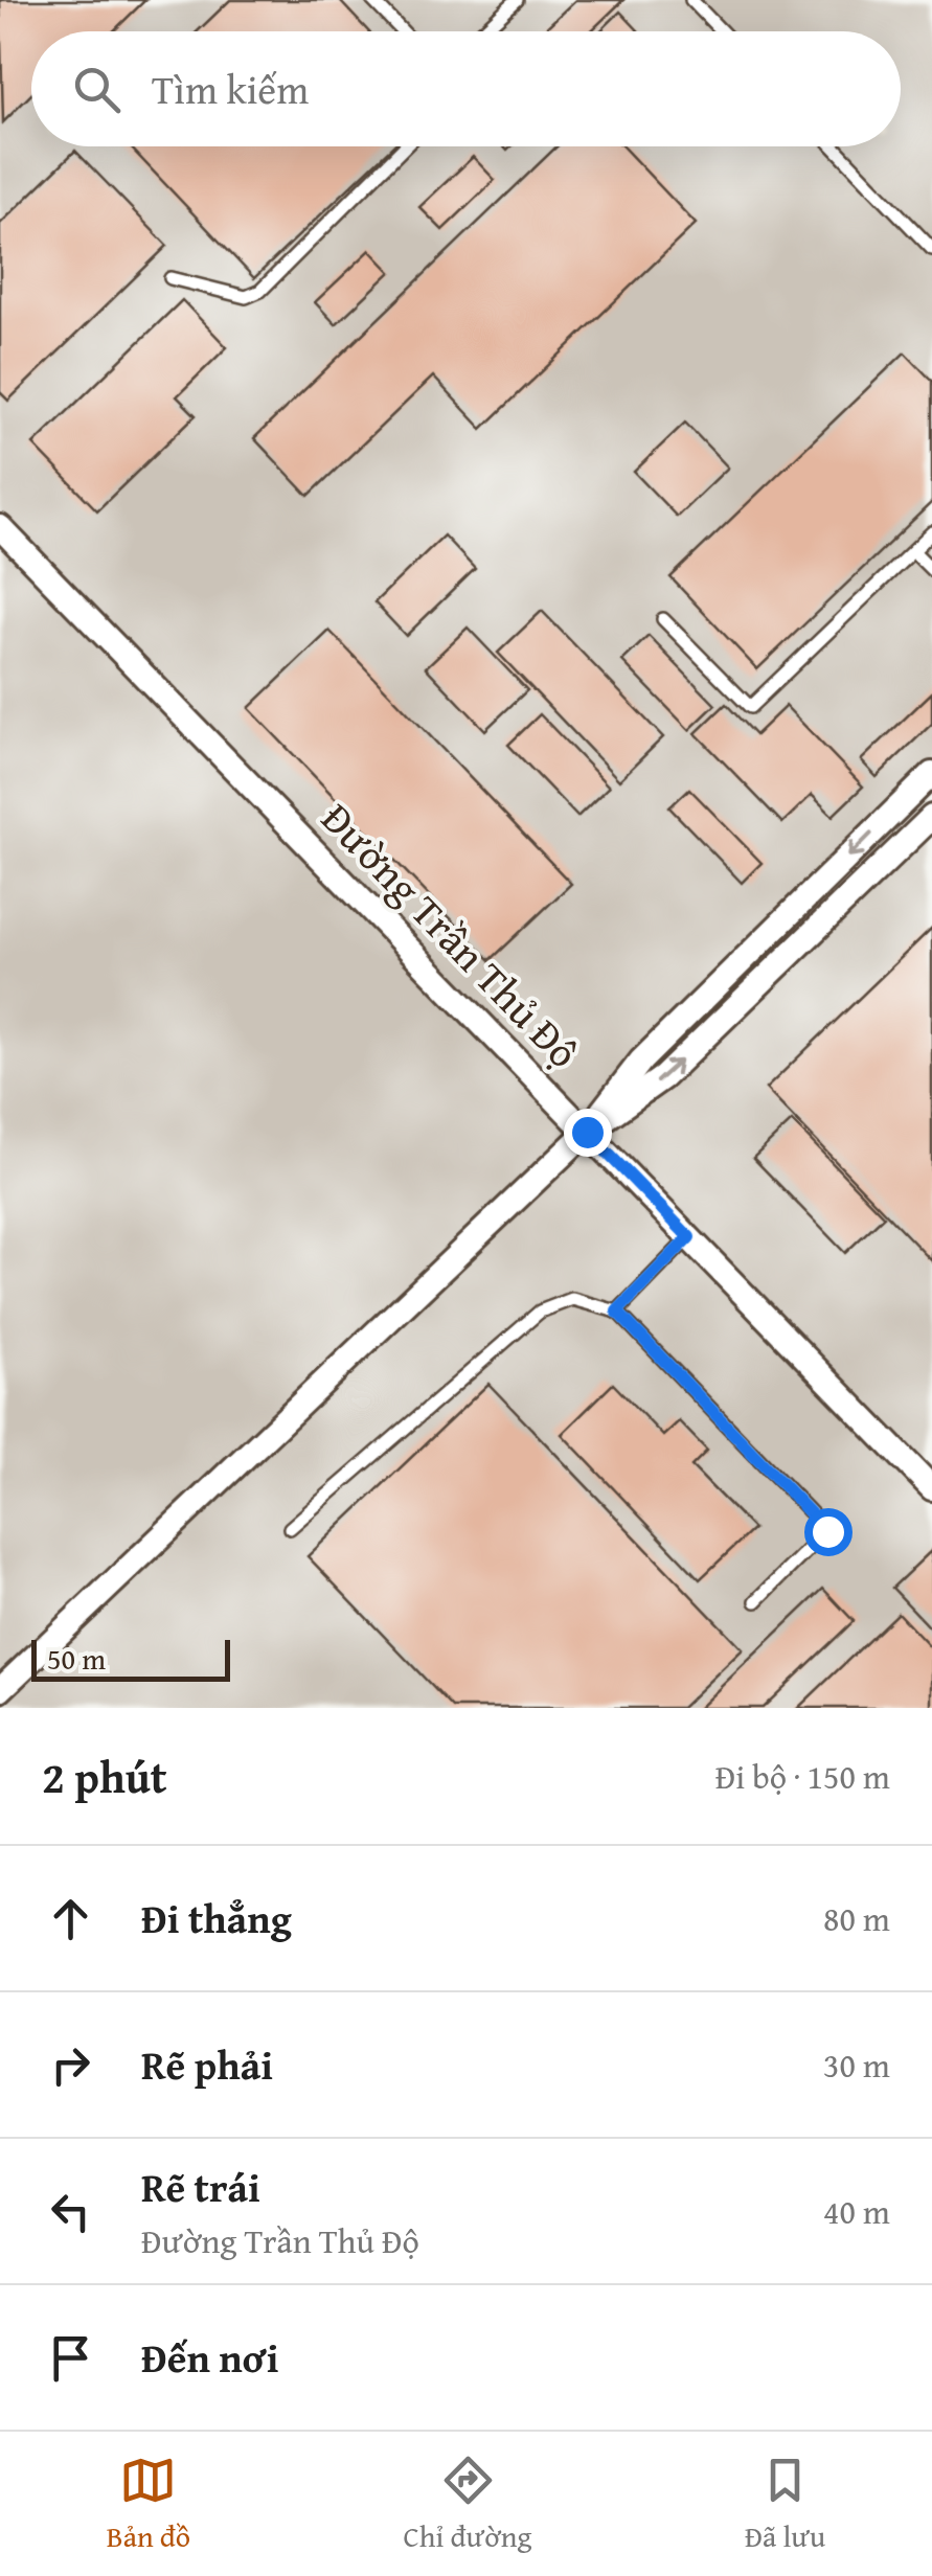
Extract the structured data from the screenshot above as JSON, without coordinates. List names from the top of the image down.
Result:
{
  "streets": {
    "street": ["Đường Trần Thủ Độ"]
  },
  "scale_bar": "50 m",
  "page": {
    "search": "Tìm kiếm",
    "scale": "50 m",
    "heading": ["2 phút", "Đi bộ · 150 m"],
    "list": [
      ["Đi thẳng", "80 m"],
      ["Rẽ phải", "30 m"],
      ["Rẽ trái", "Đường Trần Thủ Độ", "40 m"],
      "Đến nơi"
    ],
    "nav": ["Bản đồ", "Chỉ đường", "Đã lưu"]
  }
}
